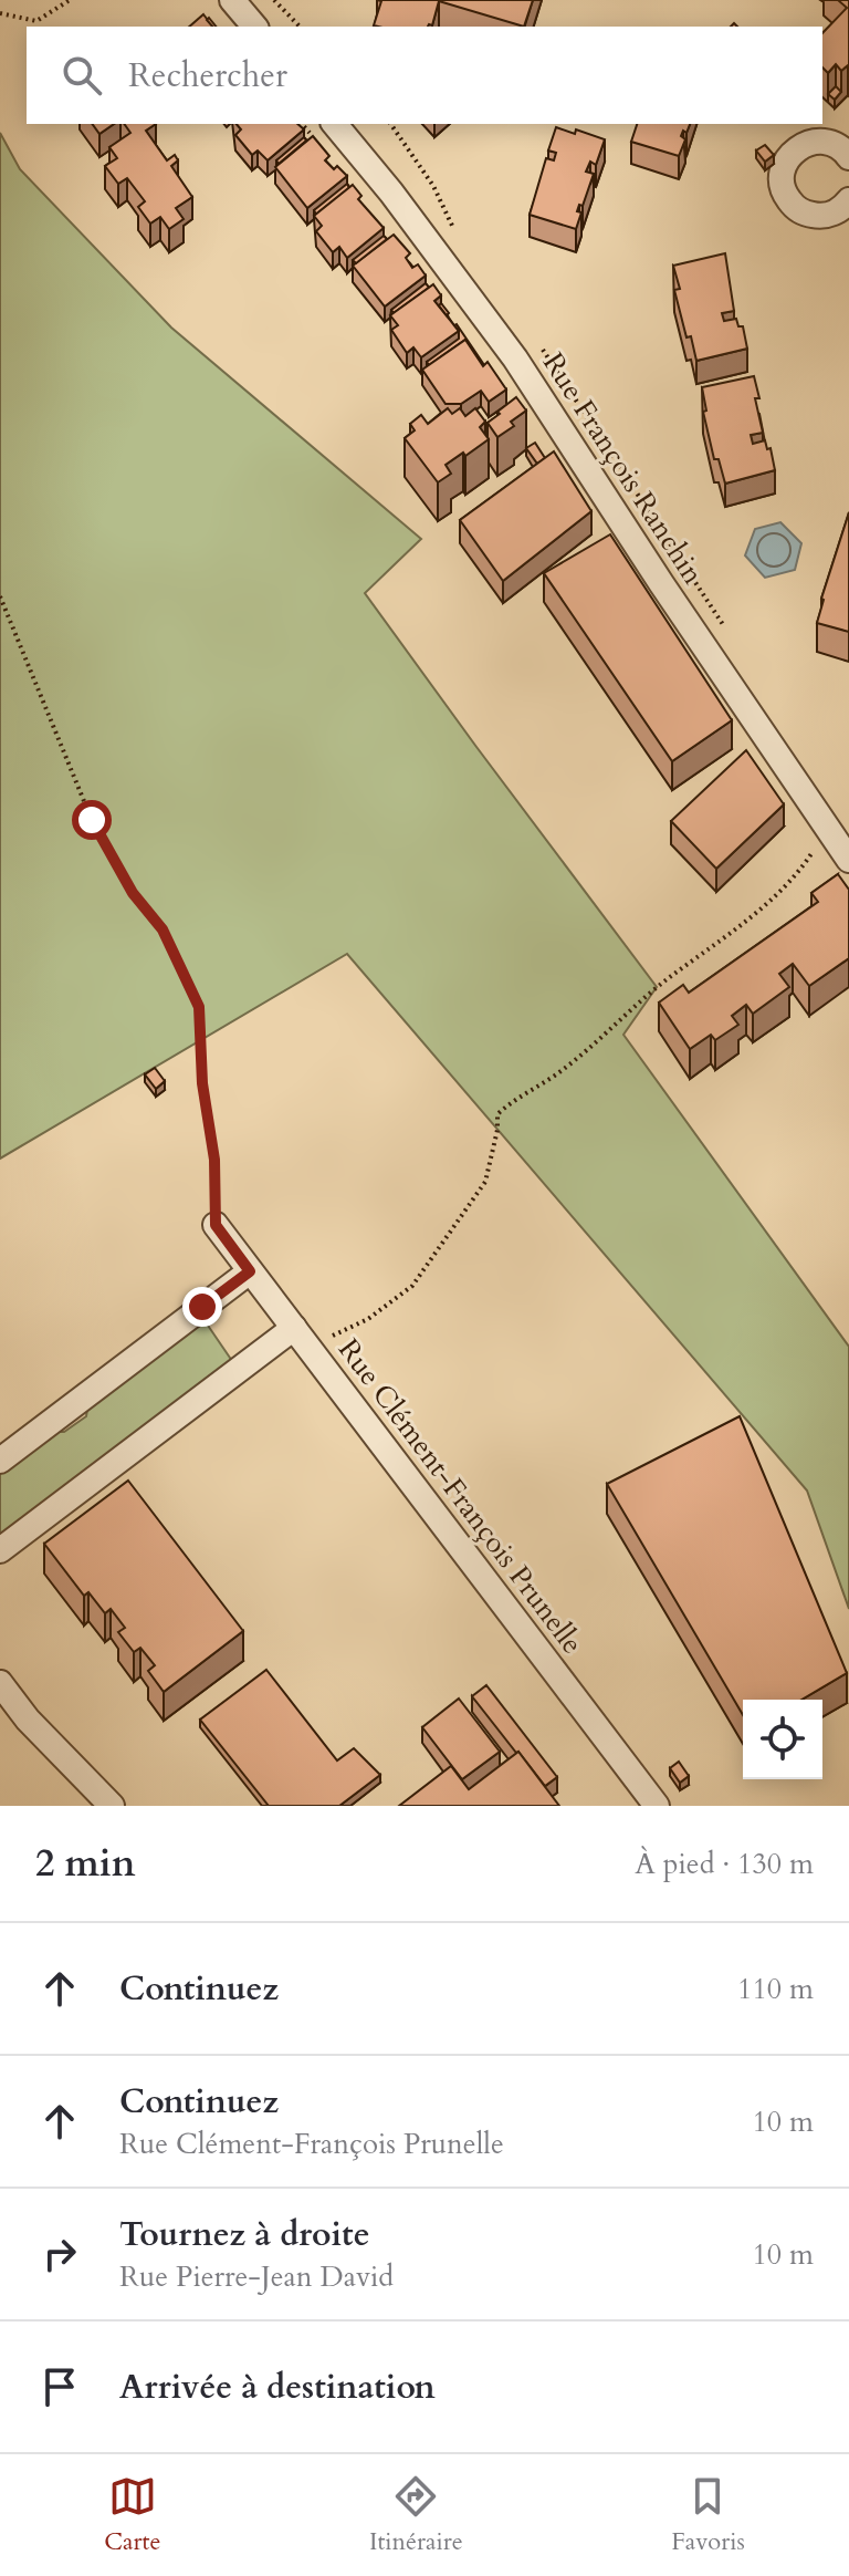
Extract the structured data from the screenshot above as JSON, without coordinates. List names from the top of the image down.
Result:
{
  "streets": {
    "street": ["Rue François Ranchin", "Rue Clément-François Prunelle"]
  },
  "page": {
    "search": "Rechercher",
    "heading": ["2 min", "À pied · 130 m"],
    "list": [
      ["Continuez", "110 m"],
      ["Continuez", "Rue Clément-François Prunelle", "10 m"],
      ["Tournez à droite", "Rue Pierre-Jean David", "10 m"],
      "Arrivée à destination"
    ],
    "nav": ["Carte", "Itinéraire", "Favoris"]
  }
}
